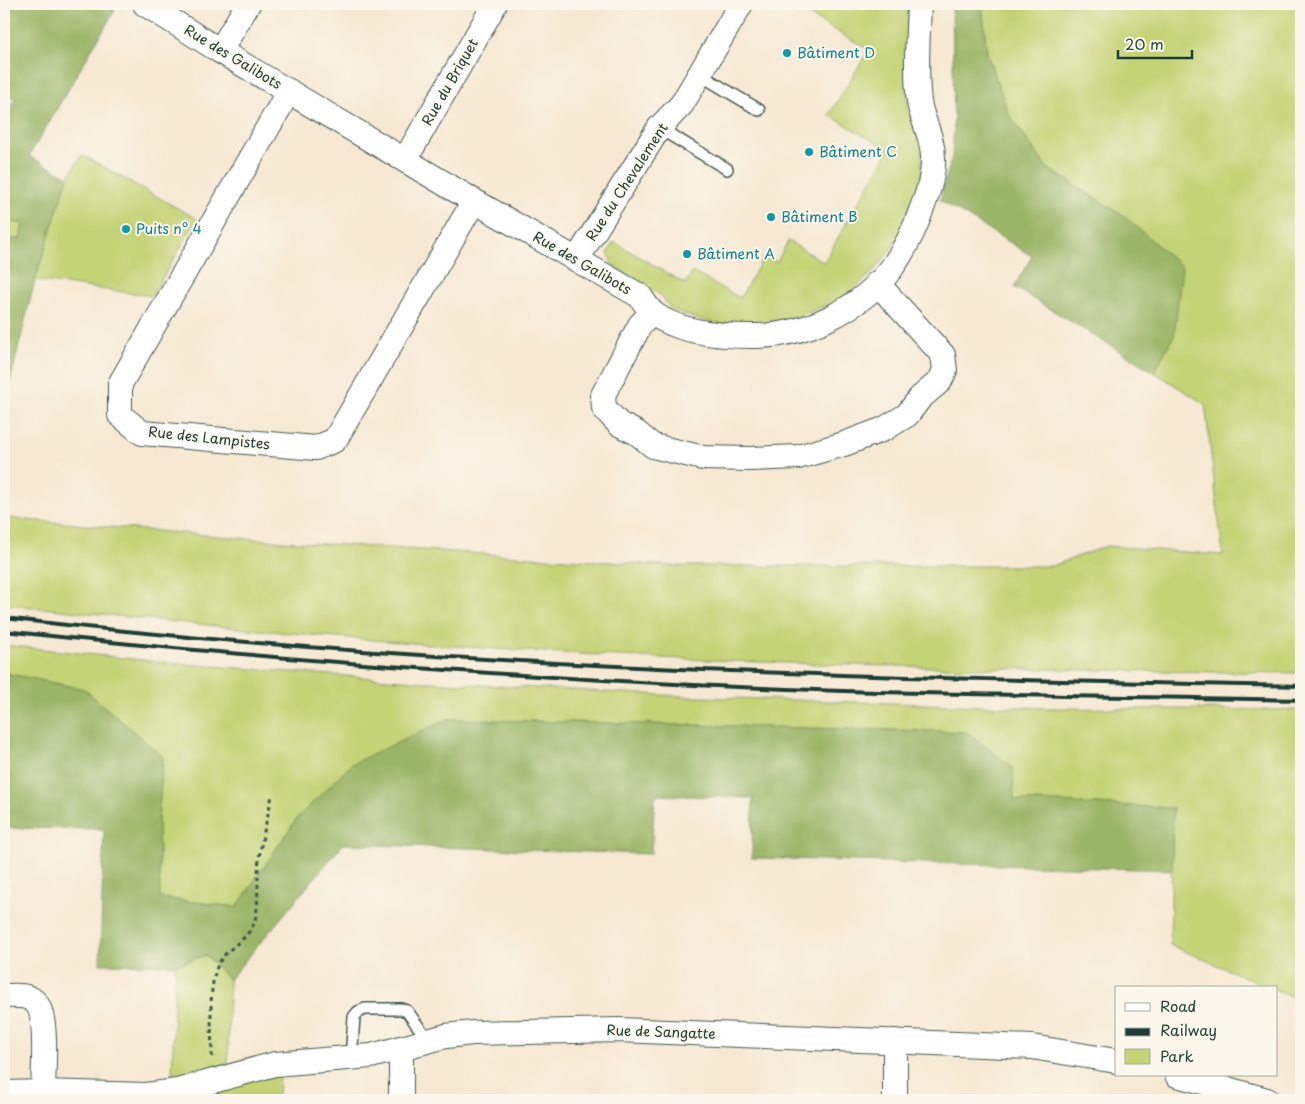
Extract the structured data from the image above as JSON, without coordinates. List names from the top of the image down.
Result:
{
  "streets": {
    "street": [
      "Rue des Galibots",
      "Rue du Briquet",
      "Rue du Chevalement",
      "Rue des Lampistes",
      "Rue de Sangatte"
    ]
  },
  "crossings": [
    ["Rue des Galibots", "Rue du Briquet"],
    ["Rue des Galibots", "Rue du Chevalement"],
    ["Rue des Galibots", "Rue des Lampistes"]
  ],
  "places": [
    "Bâtiment D",
    "Bâtiment C",
    "Bâtiment B",
    "Puits n° 4",
    "Bâtiment A"
  ],
  "legend": ["Road", "Railway", "Park"],
  "scale_bar": "20 m"
}
